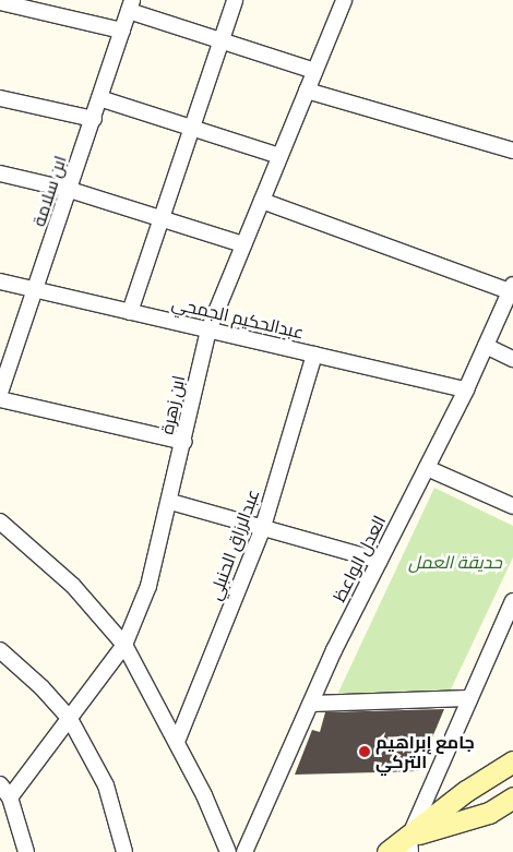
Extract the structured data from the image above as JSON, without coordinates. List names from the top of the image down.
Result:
{
  "streets": {
    "street": [
      "ابن سلامة",
      "عبدالحكيم الجمحي",
      "ابن زهرة",
      "عبدالرزاق الحنبلي",
      "العدل الواعظ"
    ]
  },
  "crossings": [
    ["ابن سلامة", "عبدالحكيم الجمحي"],
    ["عبدالحكيم الجمحي", "ابن زهرة"],
    ["عبدالحكيم الجمحي", "عبدالرزاق الحنبلي"],
    ["عبدالحكيم الجمحي", "العدل الواعظ"]
  ],
  "parks": ["حديقة العمل"],
  "places": ["جامع إبراهيم التركي"]
}
